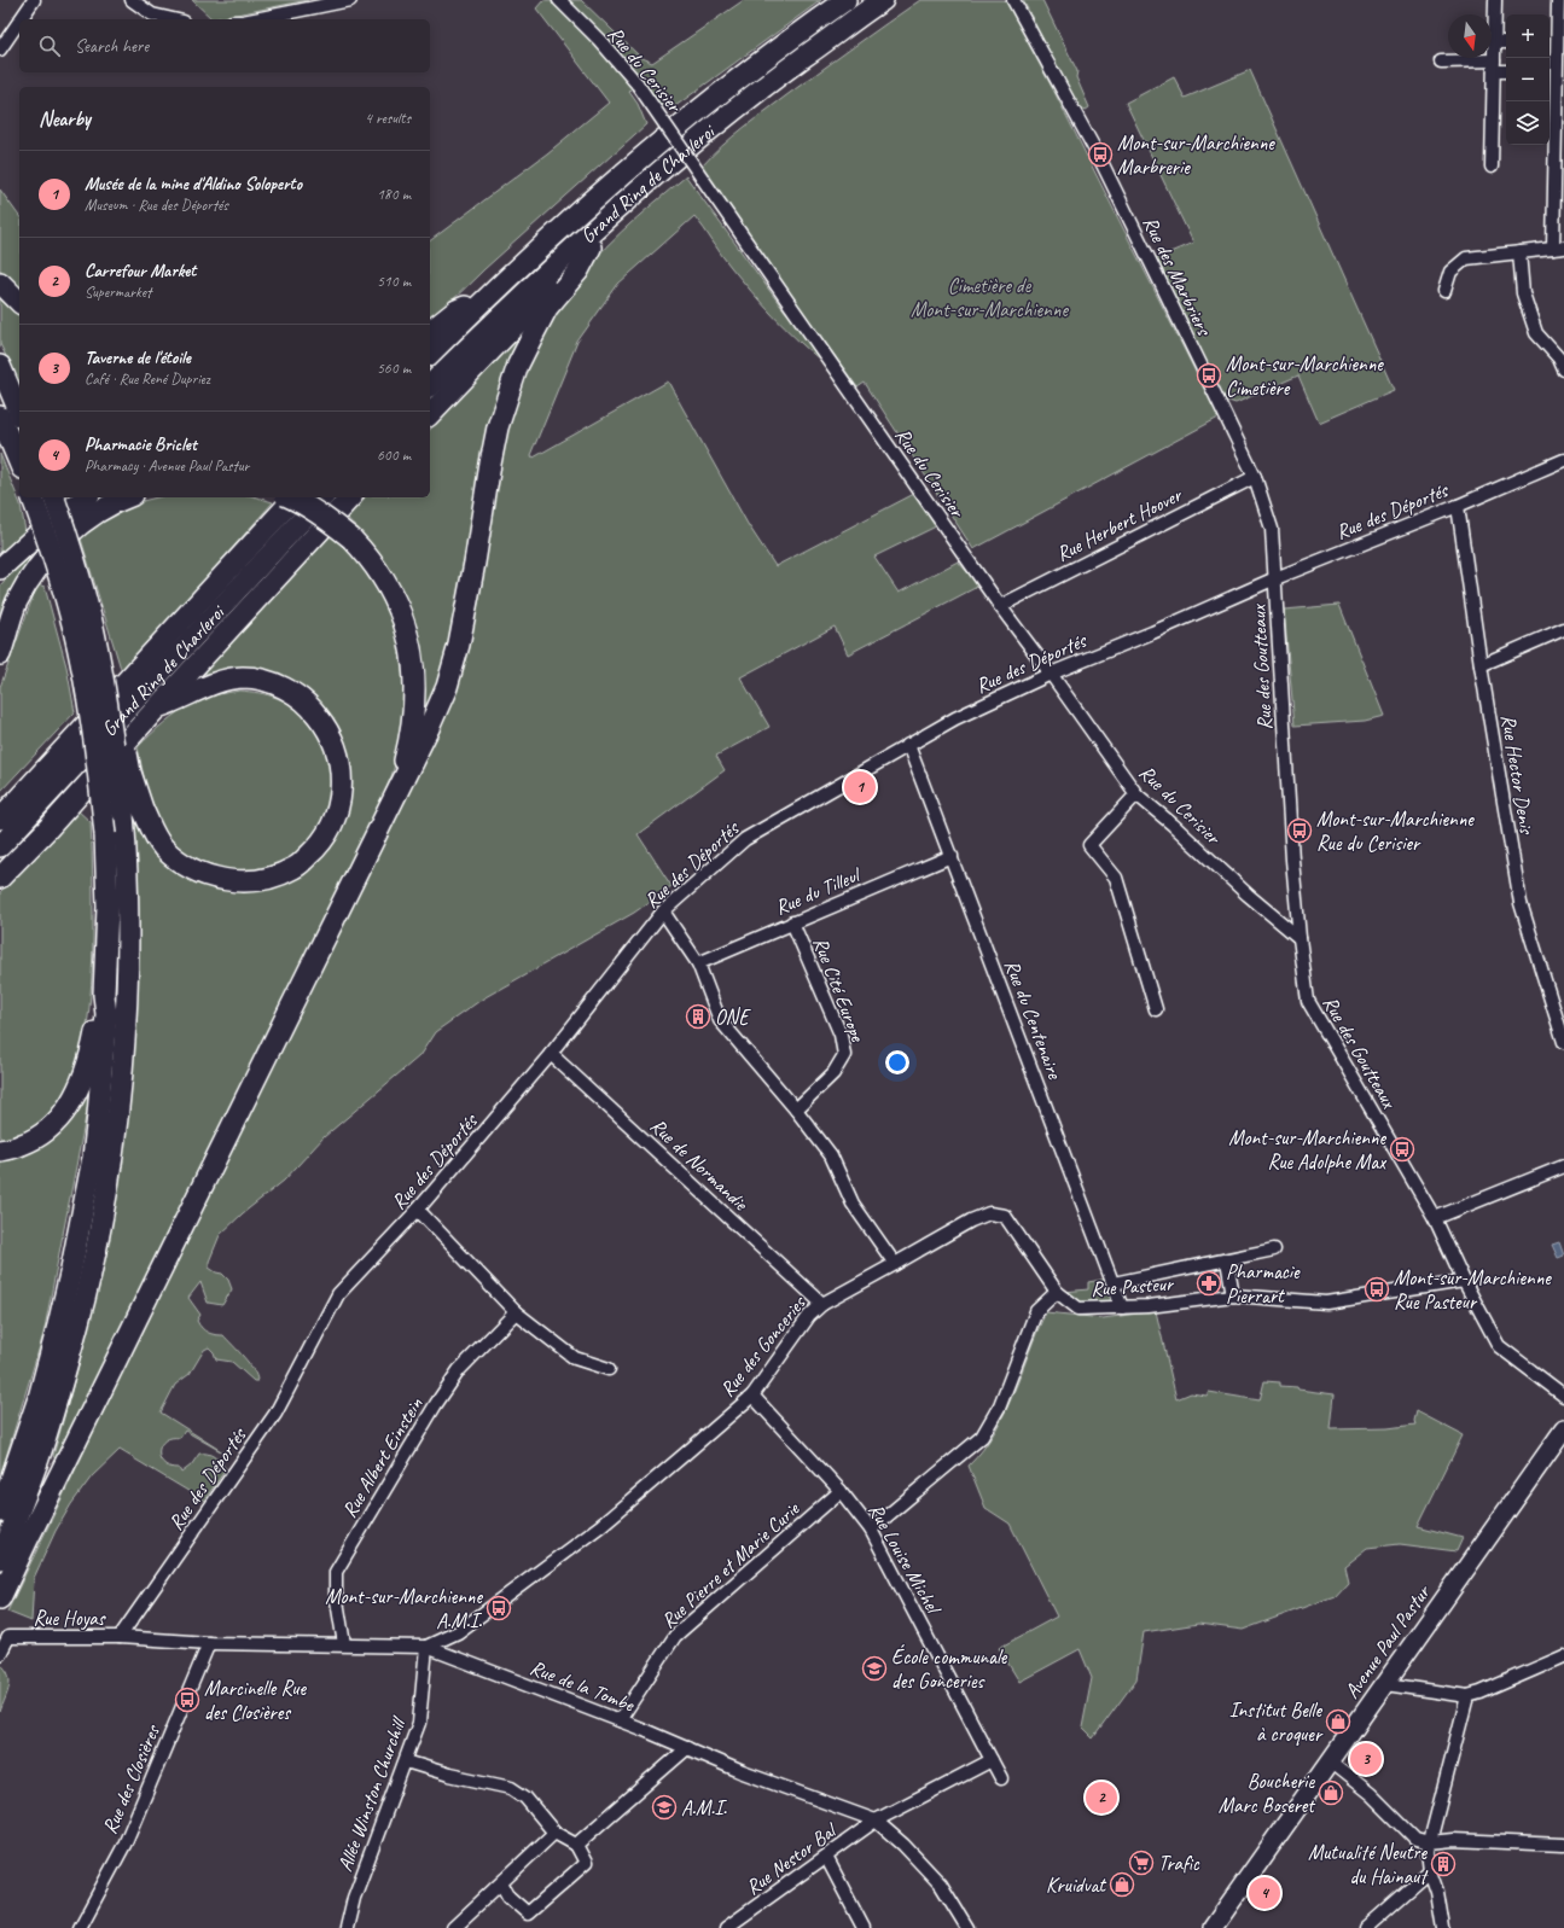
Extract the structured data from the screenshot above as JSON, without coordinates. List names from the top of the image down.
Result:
{
  "streets": {
    "highway": ["Grand Ring de Charleroi"],
    "main road": ["Avenue Paul Pastur"],
    "street": [
      "Rue du Cerisier",
      "Rue des Marbriers",
      "Rue des Déportés",
      "Rue Herbert Hoover",
      "Rue des Goutteaux",
      "Rue Hector Denis",
      "Rue du Tilleul",
      "Rue Cité Europe",
      "Rue du Centenaire",
      "Rue de Normandie",
      "Rue Pasteur",
      "Rue des Gonceries",
      "Rue Albert Einstein",
      "Rue Louise Michel",
      "Rue Pierre et Marie Curie",
      "Rue Hoyas",
      "Rue de la Tombe",
      "Rue des Closières",
      "Allée Winston Churchill",
      "Rue Nestor Bal"
    ]
  },
  "crossings": [
    ["Rue du Cerisier", "Rue des Déportés"],
    ["Rue du Cerisier", "Rue Herbert Hoover"],
    ["Rue du Cerisier", "Rue des Goutteaux"],
    ["Rue des Marbriers", "Rue des Déportés"],
    ["Rue des Marbriers", "Rue Herbert Hoover"],
    ["Rue des Marbriers", "Rue des Goutteaux"],
    ["Rue des Déportés", "Rue des Goutteaux"],
    ["Rue des Déportés", "Rue Hector Denis"],
    ["Rue des Déportés", "Rue du Centenaire"],
    ["Rue des Déportés", "Rue de Normandie"],
    ["Rue des Déportés", "Rue Hoyas"],
    ["Rue des Déportés", "Rue de la Tombe"],
    ["Rue des Goutteaux", "Rue Pasteur"],
    ["Rue du Tilleul", "Rue Cité Europe"],
    ["Rue du Tilleul", "Rue du Centenaire"],
    ["Rue du Centenaire", "Rue Pasteur"],
    ["Rue de Normandie", "Rue des Gonceries"],
    ["Rue Pasteur", "Rue des Gonceries"],
    ["Rue des Gonceries", "Rue Louise Michel"],
    ["Rue des Gonceries", "Rue de la Tombe"],
    ["Rue des Gonceries", "Allée Winston Churchill"],
    ["Rue Albert Einstein", "Rue de la Tombe"],
    ["Rue Louise Michel", "Rue Pierre et Marie Curie"],
    ["Rue Pierre et Marie Curie", "Rue de la Tombe"],
    ["Rue Hoyas", "Rue de la Tombe"],
    ["Rue de la Tombe", "Rue des Closières"],
    ["Rue de la Tombe", "Allée Winston Churchill"],
    ["Rue de la Tombe", "Rue Nestor Bal"]
  ],
  "parks": ["Cimetière de Mont-sur-Marchienne"],
  "places": {
    "bus stop": [
      "Mont-sur-Marchienne Marbrerie",
      "Mont-sur-Marchienne Cimetière",
      "Mont-sur-Marchienne Rue du Cerisier",
      "Mont-sur-Marchienne Rue Adolphe Max",
      "Mont-sur-Marchienne Rue Pasteur",
      "Mont-sur-Marchienne A.M.I.",
      "Marcinelle Rue des Closières"
    ],
    "building": ["ONE", "Mutualité Neutre du Hainaut"],
    "pharmacy": ["Pharmacie Pierrart"],
    "school or university": ["École communale des Gonceries", "A.M.I."],
    "shop": ["Institut Belle à croquer", "Boucherie Marc Boseret", "Kruidvat"],
    "supermarket": ["Trafic"]
  },
  "north": "bottom",
  "page": {
    "map_buttons": ["+", "−"],
    "search": "Search here",
    "heading": ["Nearby", "4 results"],
    "list": [
      {
        "mark": "1",
        "name": "Musée de la mine d'Aldino Soloperto",
        "note": "Museum · Rue des Déportés",
        "value": "180 m"
      },
      {
        "mark": "2",
        "name": "Carrefour Market",
        "note": "Supermarket",
        "value": "510 m"
      },
      {
        "mark": "3",
        "name": "Taverne de l'étoile",
        "note": "Café · Rue René Dupriez",
        "value": "560 m"
      },
      {
        "mark": "4",
        "name": "Pharmacie Briclet",
        "note": "Pharmacy · Avenue Paul Pastur",
        "value": "600 m"
      }
    ],
    "pins": [
      "1",
      "3",
      "2",
      "4"
    ]
  }
}
